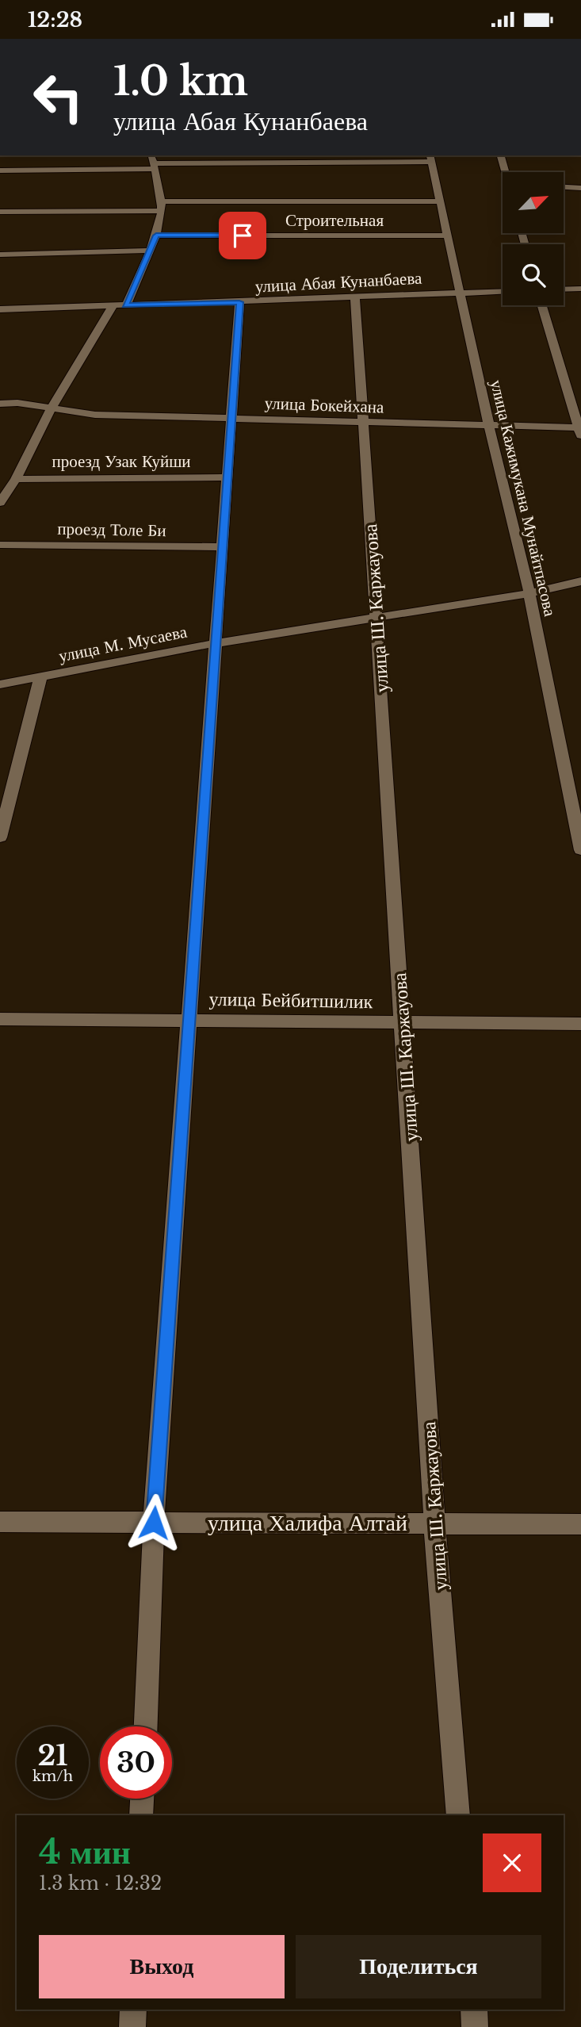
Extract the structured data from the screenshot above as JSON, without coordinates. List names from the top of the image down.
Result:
{
  "streets": {
    "street": [
      "Строительная",
      "улица Абая Кунанбаева",
      "улица Бокейхана",
      "проезд Узак Куйши",
      "улица Кажимукана Мунайтпасова",
      "проезд Толе Би",
      "улица Ш. Каржауова",
      "улица М. Мусаева",
      "улица Бейбитшилик",
      "улица Халифа Алтай"
    ]
  },
  "crossings": [
    ["Строительная", "улица Кажимукана Мунайтпасова"],
    ["улица Абая Кунанбаева", "улица Кажимукана Мунайтпасова"],
    ["улица Абая Кунанбаева", "улица Ш. Каржауова"],
    ["улица Бокейхана", "улица Кажимукана Мунайтпасова"],
    ["улица Бокейхана", "улица Ш. Каржауова"],
    ["улица Кажимукана Мунайтпасова", "улица М. Мусаева"],
    ["улица Ш. Каржауова", "улица М. Мусаева"],
    ["улица Ш. Каржауова", "улица Бейбитшилик"],
    ["улица Ш. Каржауова", "улица Халифа Алтай"]
  ],
  "north": "top right",
  "page": {
    "status": "12:28",
    "turn": ["1.0 km", "улица Абая Кунанбаева"],
    "speed": "21 km/h",
    "limit": "30",
    "heading": ["4 мин", "1.3 km · 12:32"],
    "buttons": ["Выход", "Поделиться"]
  }
}
